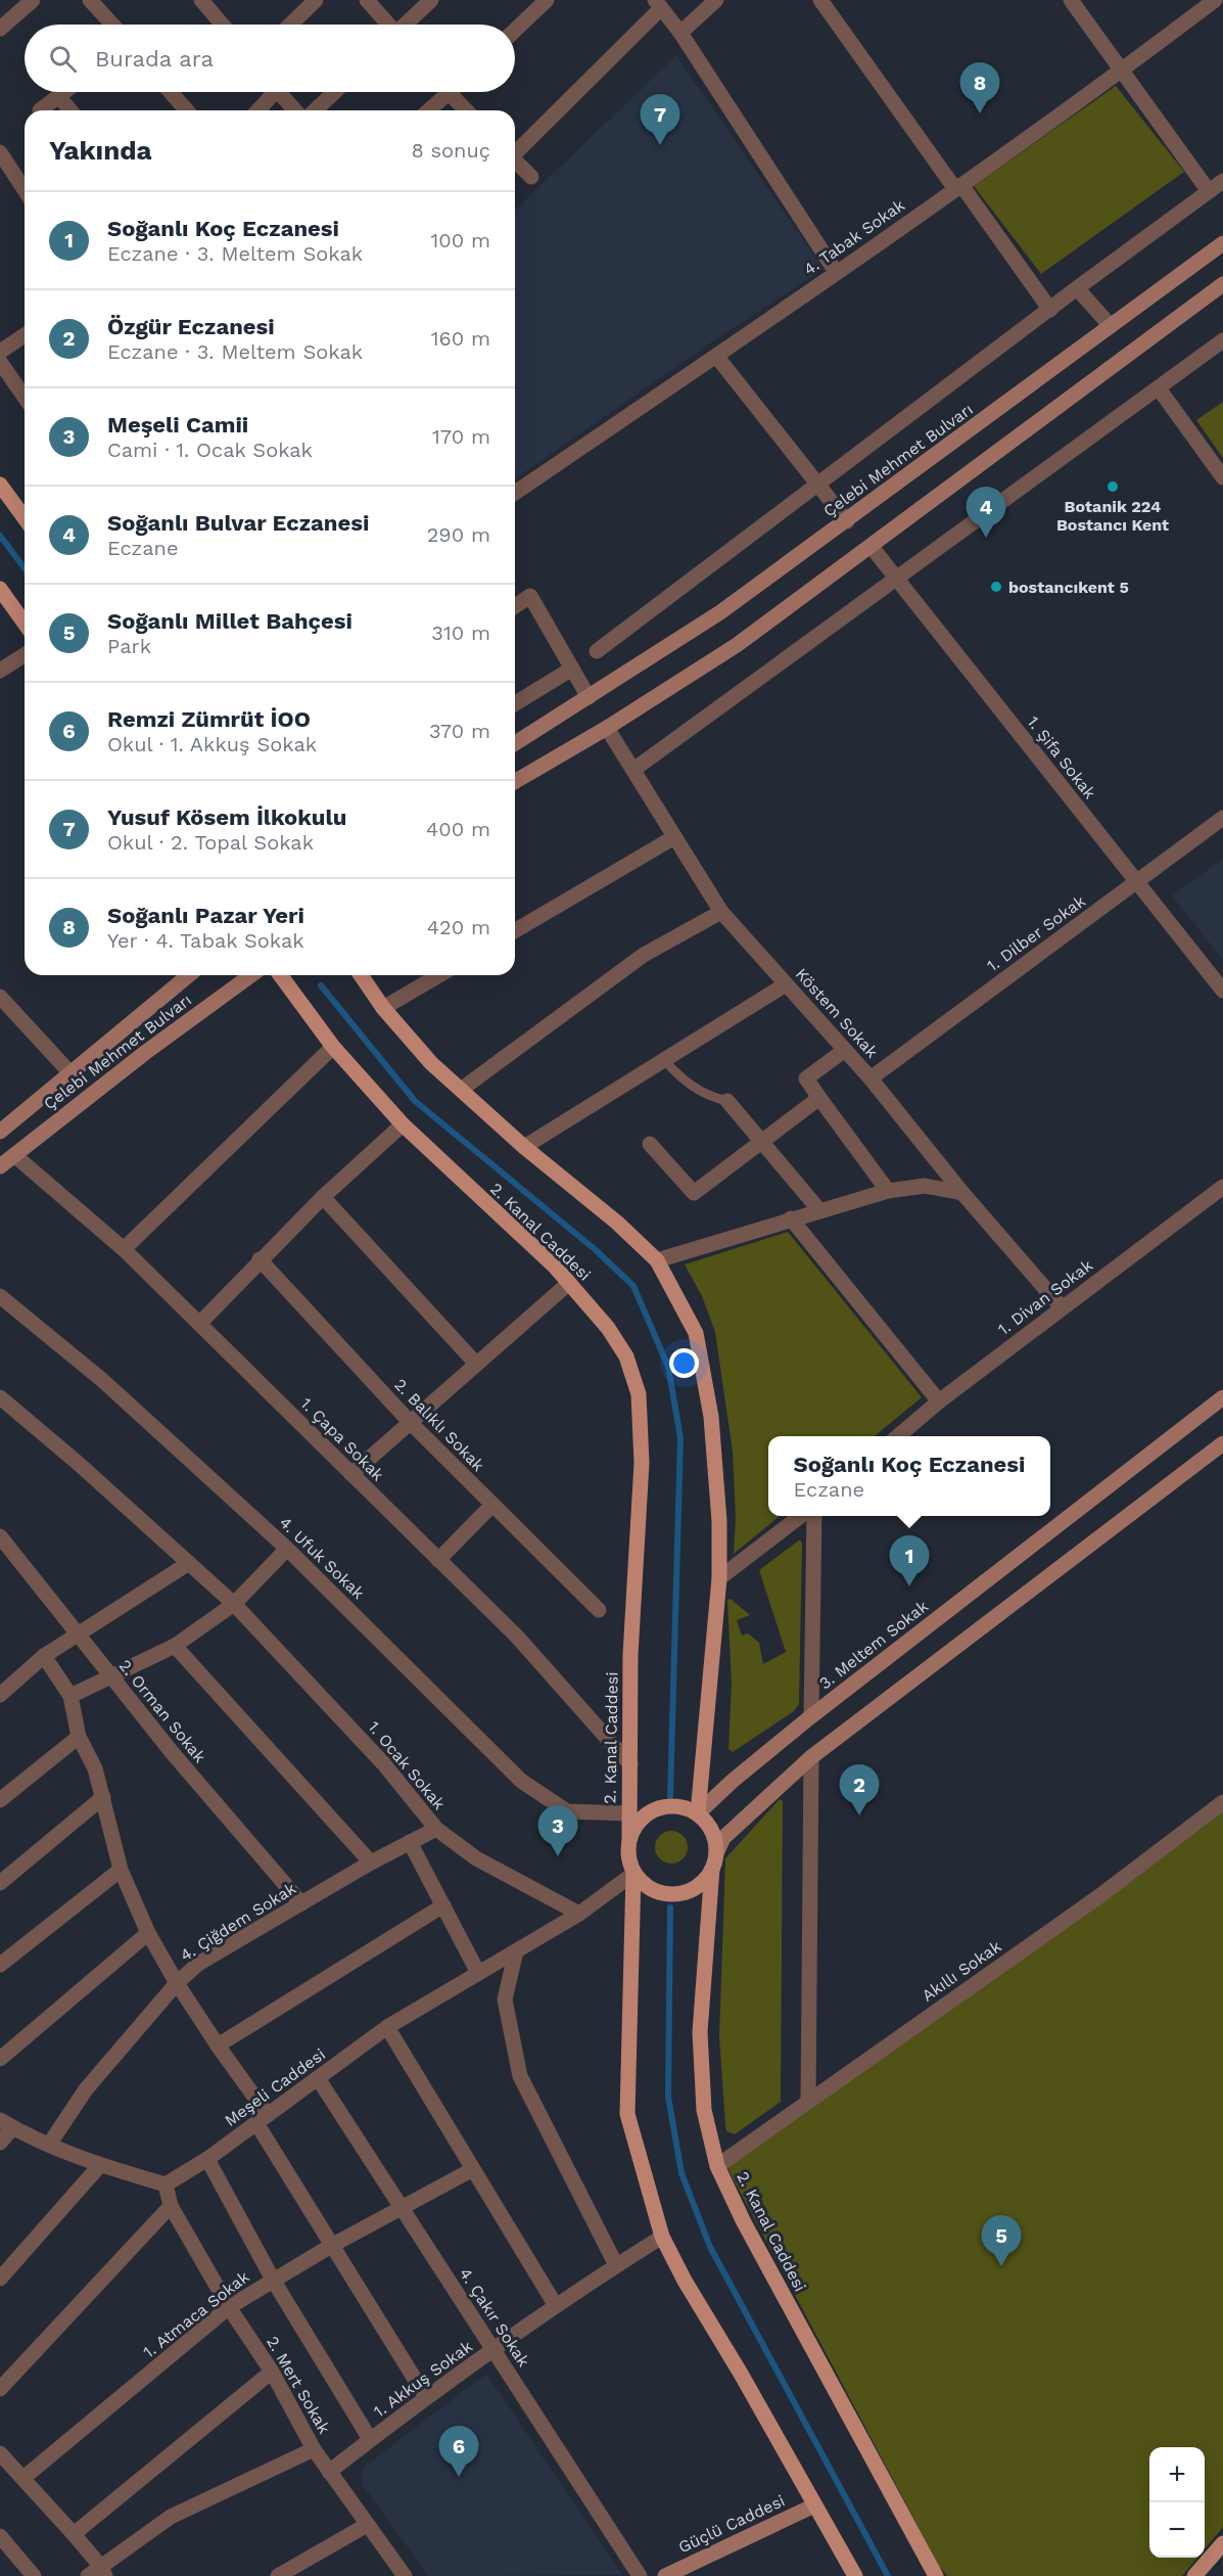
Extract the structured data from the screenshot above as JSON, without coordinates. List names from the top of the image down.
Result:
{
  "streets": {
    "main road": [
      "Çelebi Mehmet Bulvarı",
      "2. Kanal Caddesi",
      "3. Meltem Sokak",
      "Güçlü Caddesi"
    ],
    "street": [
      "4. Tabak Sokak",
      "1. Şifa Sokak",
      "1. Dilber Sokak",
      "Köstem Sokak",
      "1. Divan Sokak",
      "2. Balıklı Sokak",
      "1. Çapa Sokak",
      "4. Ufuk Sokak",
      "2. Orman Sokak",
      "1. Ocak Sokak",
      "4. Çiğdem Sokak",
      "Akıllı Sokak",
      "Meşeli Caddesi",
      "1. Atmaca Sokak",
      "4. Çakır Sokak",
      "1. Akkuş Sokak",
      "2. Mert Sokak"
    ]
  },
  "crossings": [
    ["Çelebi Mehmet Bulvarı", "1. Çapa Sokak"],
    ["1. Şifa Sokak", "1. Dilber Sokak"],
    ["1. Dilber Sokak", "Köstem Sokak"],
    ["Köstem Sokak", "1. Divan Sokak"],
    ["2. Kanal Caddesi", "1. Çapa Sokak"],
    ["2. Kanal Caddesi", "4. Ufuk Sokak"],
    ["2. Kanal Caddesi", "3. Meltem Sokak"],
    ["2. Kanal Caddesi", "Akıllı Sokak"],
    ["2. Kanal Caddesi", "Meşeli Caddesi"],
    ["3. Meltem Sokak", "Meşeli Caddesi"],
    ["2. Orman Sokak", "4. Çiğdem Sokak"],
    ["1. Ocak Sokak", "4. Çiğdem Sokak"],
    ["1. Ocak Sokak", "Meşeli Caddesi"],
    ["Meşeli Caddesi", "4. Çakır Sokak"],
    ["1. Atmaca Sokak", "4. Çakır Sokak"],
    ["1. Atmaca Sokak", "2. Mert Sokak"],
    ["4. Çakır Sokak", "1. Akkuş Sokak"],
    ["1. Akkuş Sokak", "2. Mert Sokak"]
  ],
  "places": ["Botanik 224 Bostancı Kent", "bostancıkent 5"],
  "page": {
    "search": "Burada ara",
    "pins": [
      "8",
      "7",
      "4",
      "1",
      "2",
      "3",
      "5",
      "6"
    ],
    "heading": ["Yakında", "8 sonuç"],
    "list": [
      {
        "mark": "1",
        "name": "Soğanlı Koç Eczanesi",
        "note": "Eczane · 3. Meltem Sokak",
        "value": "100 m"
      },
      {
        "mark": "2",
        "name": "Özgür Eczanesi",
        "note": "Eczane · 3. Meltem Sokak",
        "value": "160 m"
      },
      {
        "mark": "3",
        "name": "Meşeli Camii",
        "note": "Cami · 1. Ocak Sokak",
        "value": "170 m"
      },
      {
        "mark": "4",
        "name": "Soğanlı Bulvar Eczanesi",
        "note": "Eczane",
        "value": "290 m"
      },
      {
        "mark": "5",
        "name": "Soğanlı Millet Bahçesi",
        "note": "Park",
        "value": "310 m"
      },
      {
        "mark": "6",
        "name": "Remzi Zümrüt İOO",
        "note": "Okul · 1. Akkuş Sokak",
        "value": "370 m"
      },
      {
        "mark": "7",
        "name": "Yusuf Kösem İlkokulu",
        "note": "Okul · 2. Topal Sokak",
        "value": "400 m"
      },
      {
        "mark": "8",
        "name": "Soğanlı Pazar Yeri",
        "note": "Yer · 4. Tabak Sokak",
        "value": "420 m"
      }
    ],
    "popup": ["Soğanlı Koç Eczanesi", "Eczane"],
    "map_buttons": ["+", "−"]
  }
}
